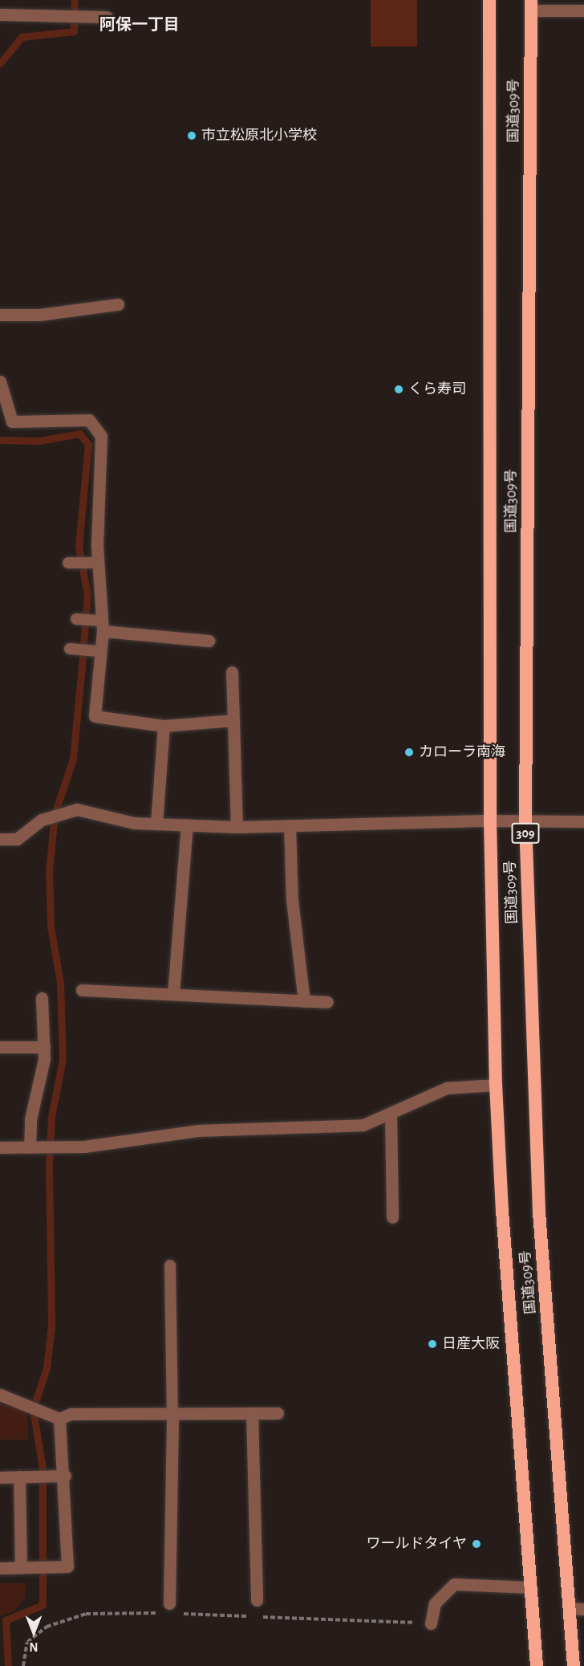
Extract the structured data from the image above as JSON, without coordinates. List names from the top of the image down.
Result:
{
  "streets": {
    "highway": ["国道309号", "309"]
  },
  "districts": ["阿保一丁目"],
  "places": [
    "市立松原北小学校",
    "くら寿司",
    "カローラ南海",
    "日産大阪",
    "ワールドタイヤ"
  ],
  "north": "bottom"
}
